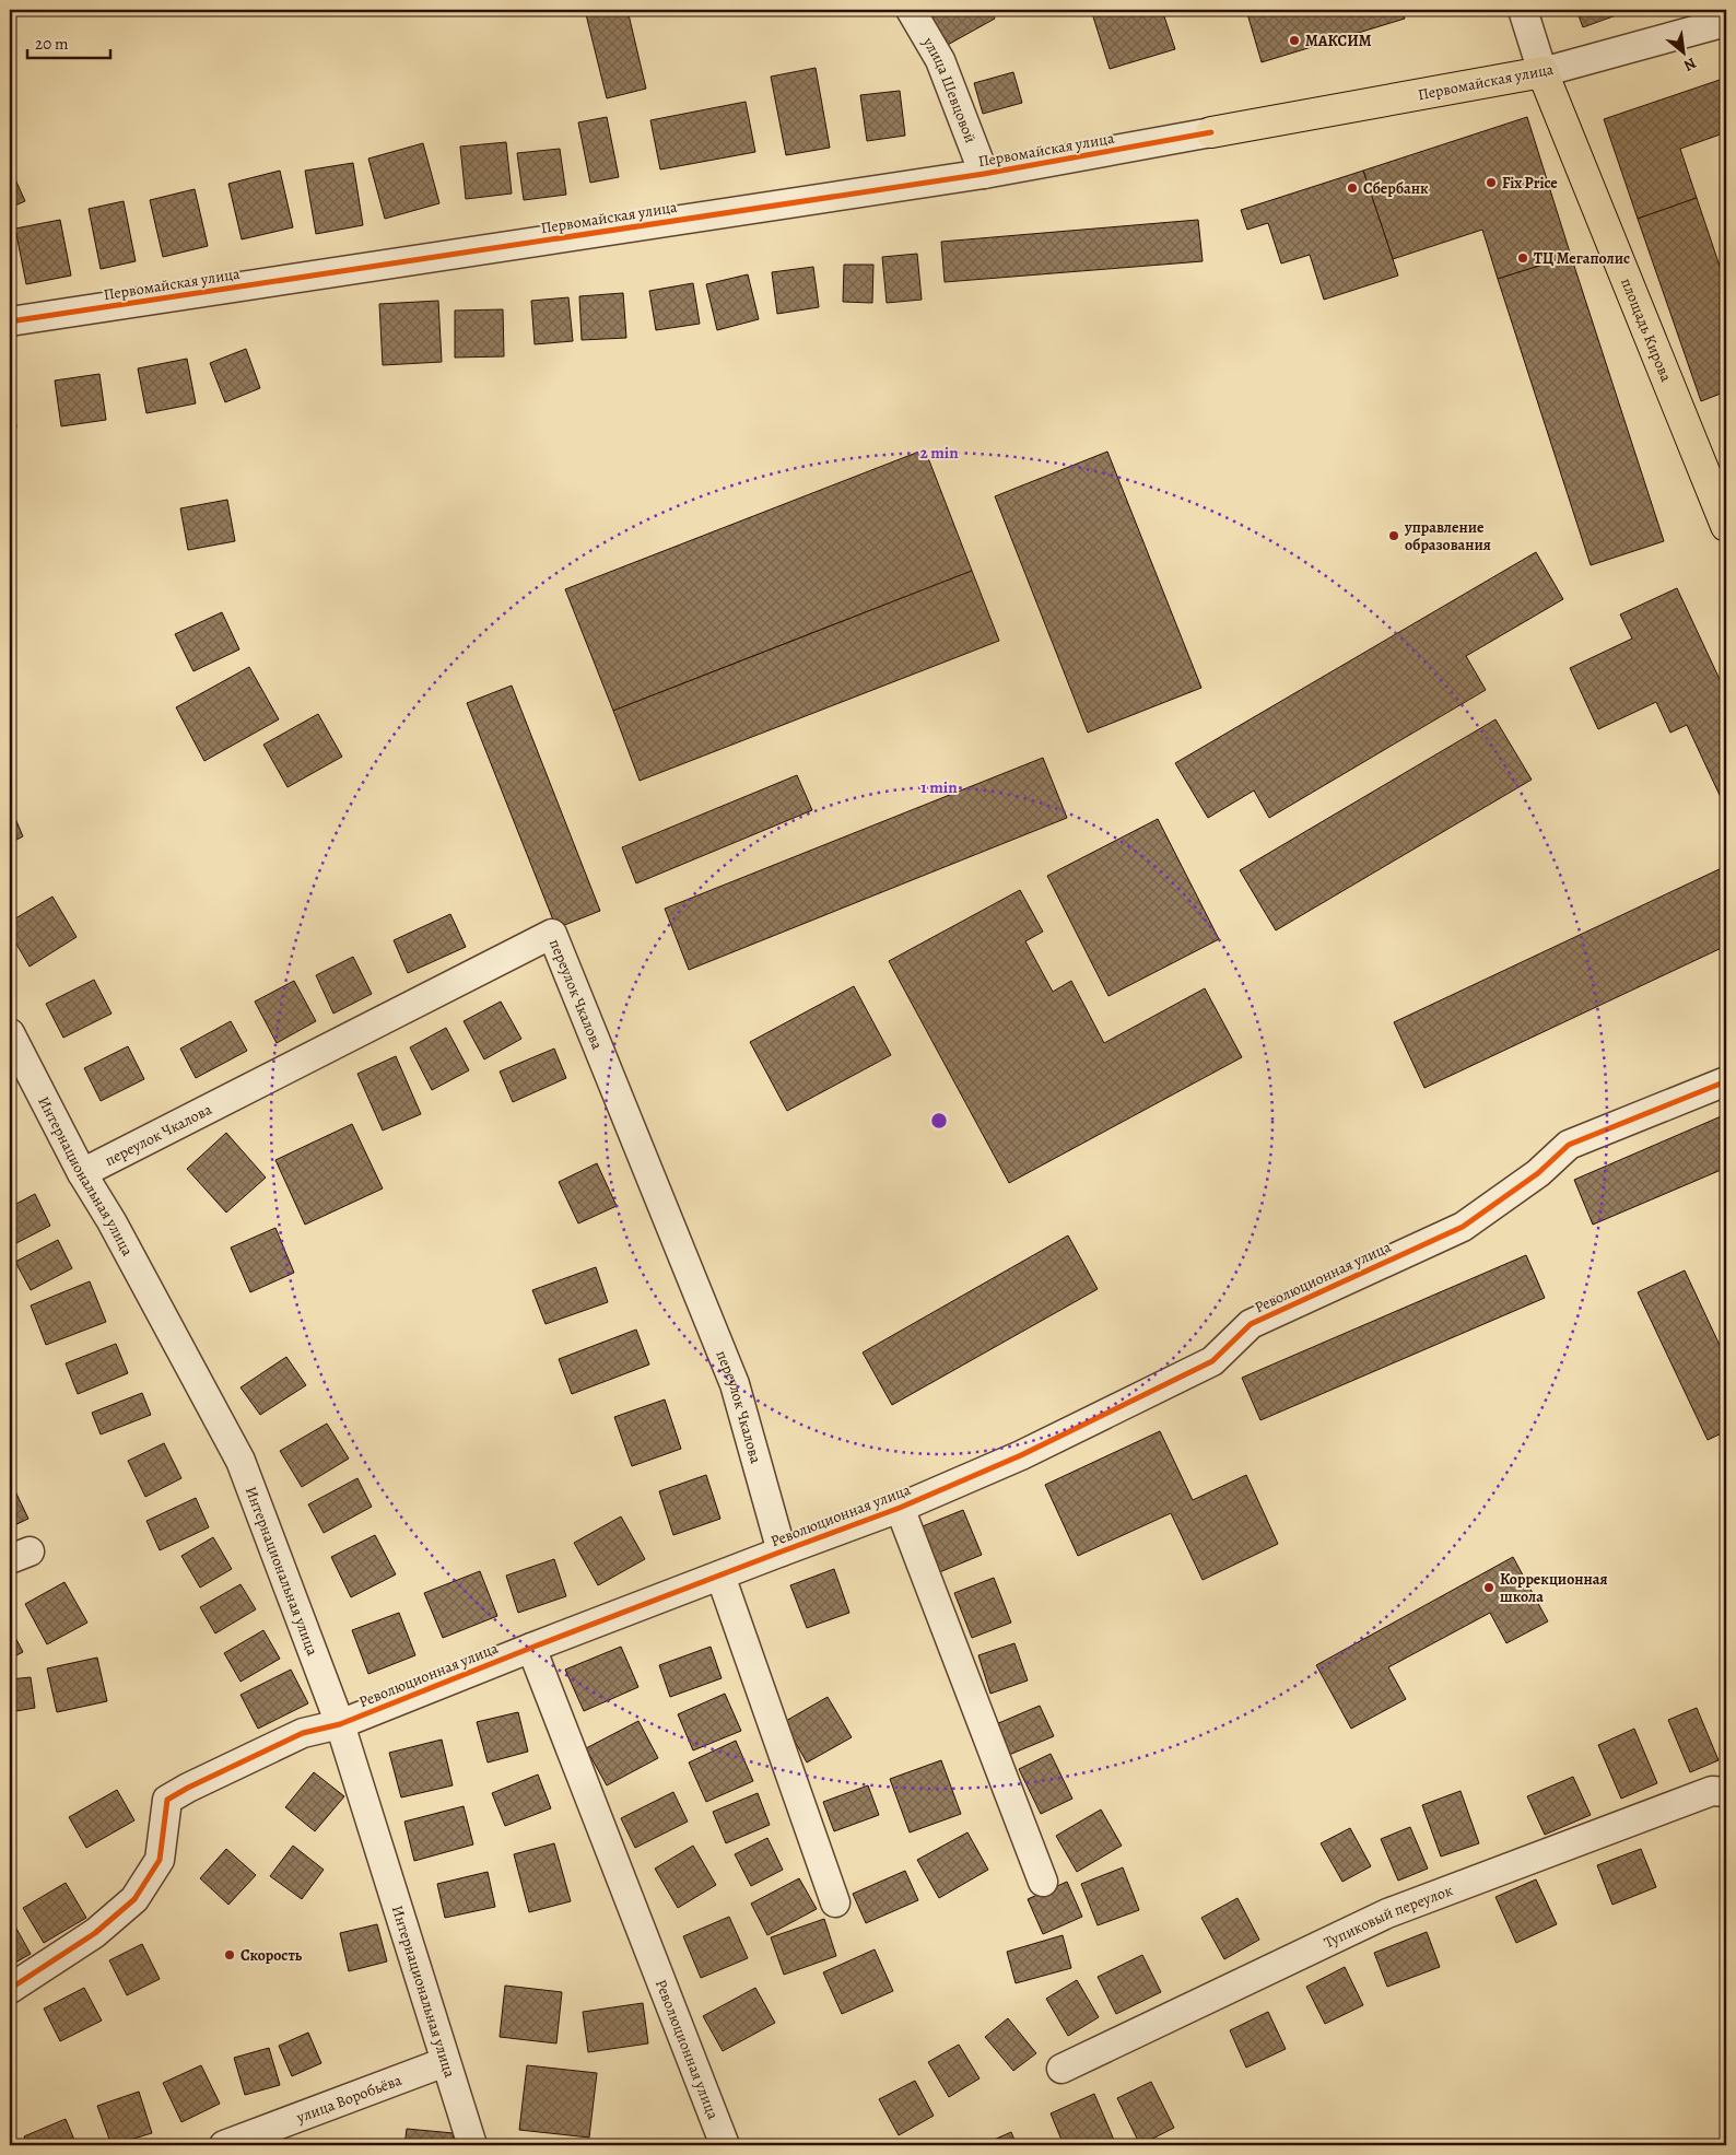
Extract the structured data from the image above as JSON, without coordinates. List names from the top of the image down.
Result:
{
  "streets": {
    "main road": ["Первомайская улица", "площадь Кирова"],
    "street": [
      "улица Шевцовой",
      "переулок Чкалова",
      "Интернациональная улица",
      "Революционная улица",
      "Тупиковый переулок",
      "улица Воробьёва"
    ]
  },
  "crossings": [
    ["Первомайская улица", "улица Шевцовой"],
    ["Первомайская улица", "площадь Кирова"],
    ["переулок Чкалова", "Интернациональная улица"],
    ["переулок Чкалова", "Революционная улица"],
    ["Интернациональная улица", "Революционная улица"],
    ["Интернациональная улица", "улица Воробьёва"]
  ],
  "places": [
    "МАКСИМ",
    "Fix Price",
    "Сбербанк",
    "ТЦ Мегаполис",
    "управление образования",
    "Коррекционная школа",
    "Скорость"
  ],
  "scale_bar": "20 m",
  "north": "bottom right",
  "rings": ["2 min", "1 min"]
}
